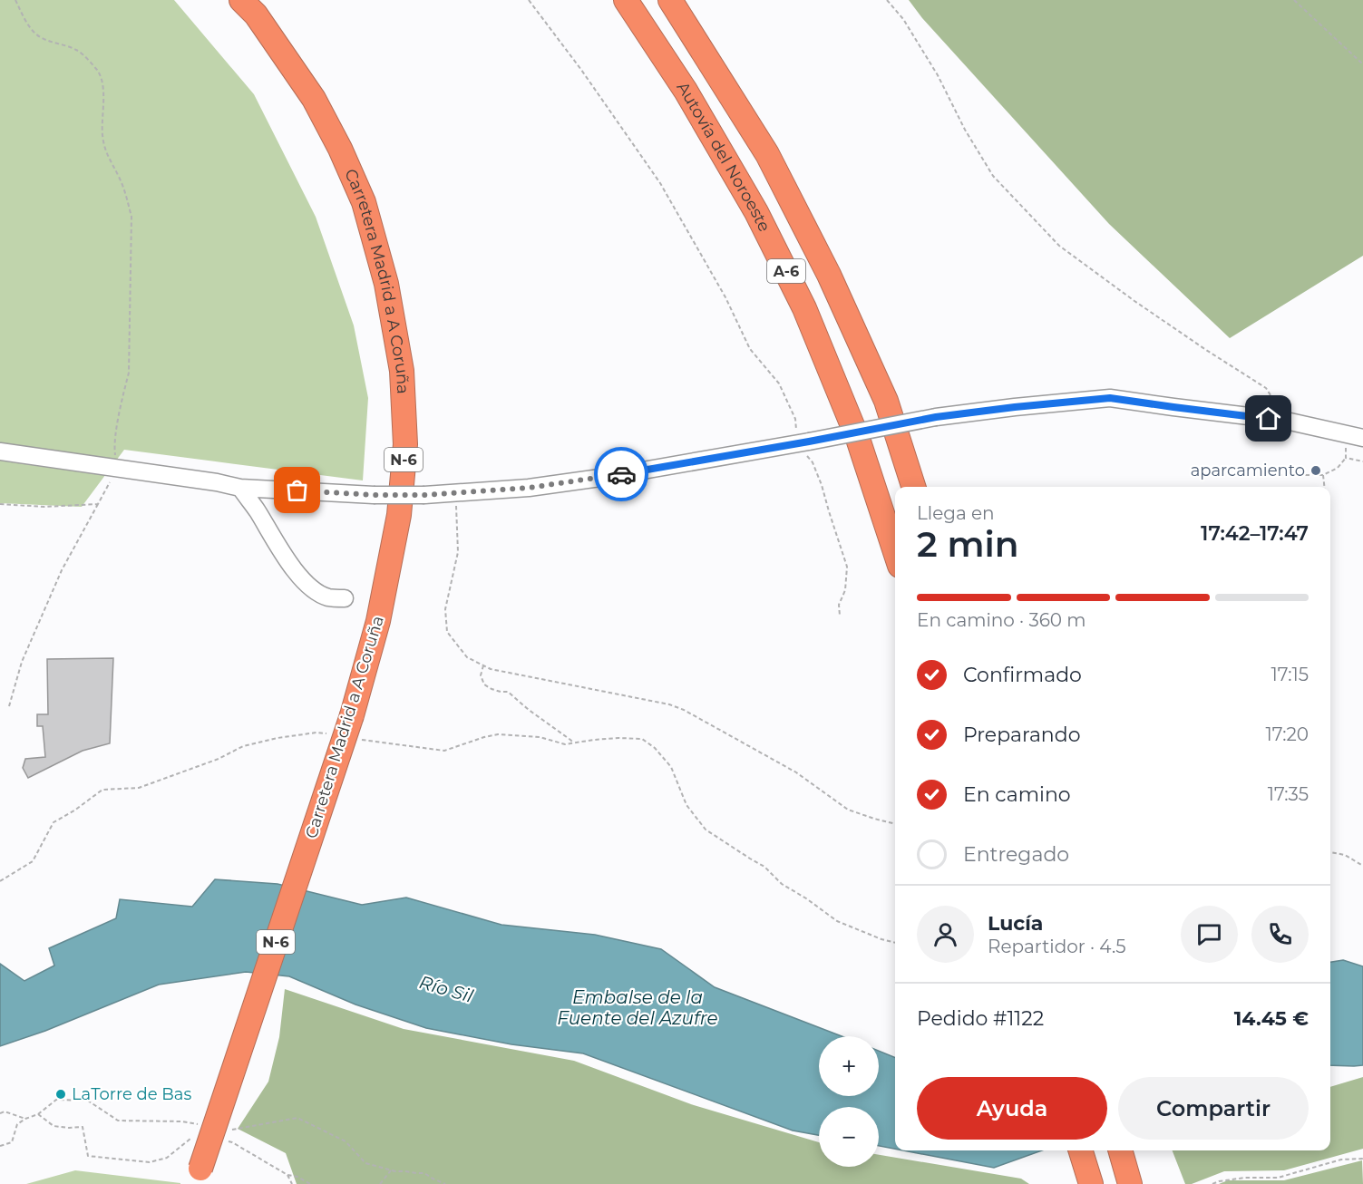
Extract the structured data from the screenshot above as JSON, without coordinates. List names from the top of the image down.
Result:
{
  "streets": {
    "highway": [
      "Autovía del Noroeste",
      "A-6",
      "Carretera Madrid a A Coruña",
      "N-6"
    ]
  },
  "water": ["Río Sil", "Embalse de la Fuente del Azufre"],
  "places": ["aparcamiento", "LaTorre de Bas"],
  "page": {
    "heading": ["2 min", "Llega en", "17:42–17:47"],
    "panel": [
      "Lucía",
      "Repartidor · 4.5",
      "Pedido #1122",
      "14.45 €"
    ],
    "bar": "En camino · 360 m",
    "list": [
      ["Confirmado", "17:15"],
      ["Preparando", "17:20"],
      ["En camino", "17:35"],
      "Entregado"
    ],
    "map_buttons": ["+", "−"],
    "buttons": ["Ayuda", "Compartir"]
  }
}
